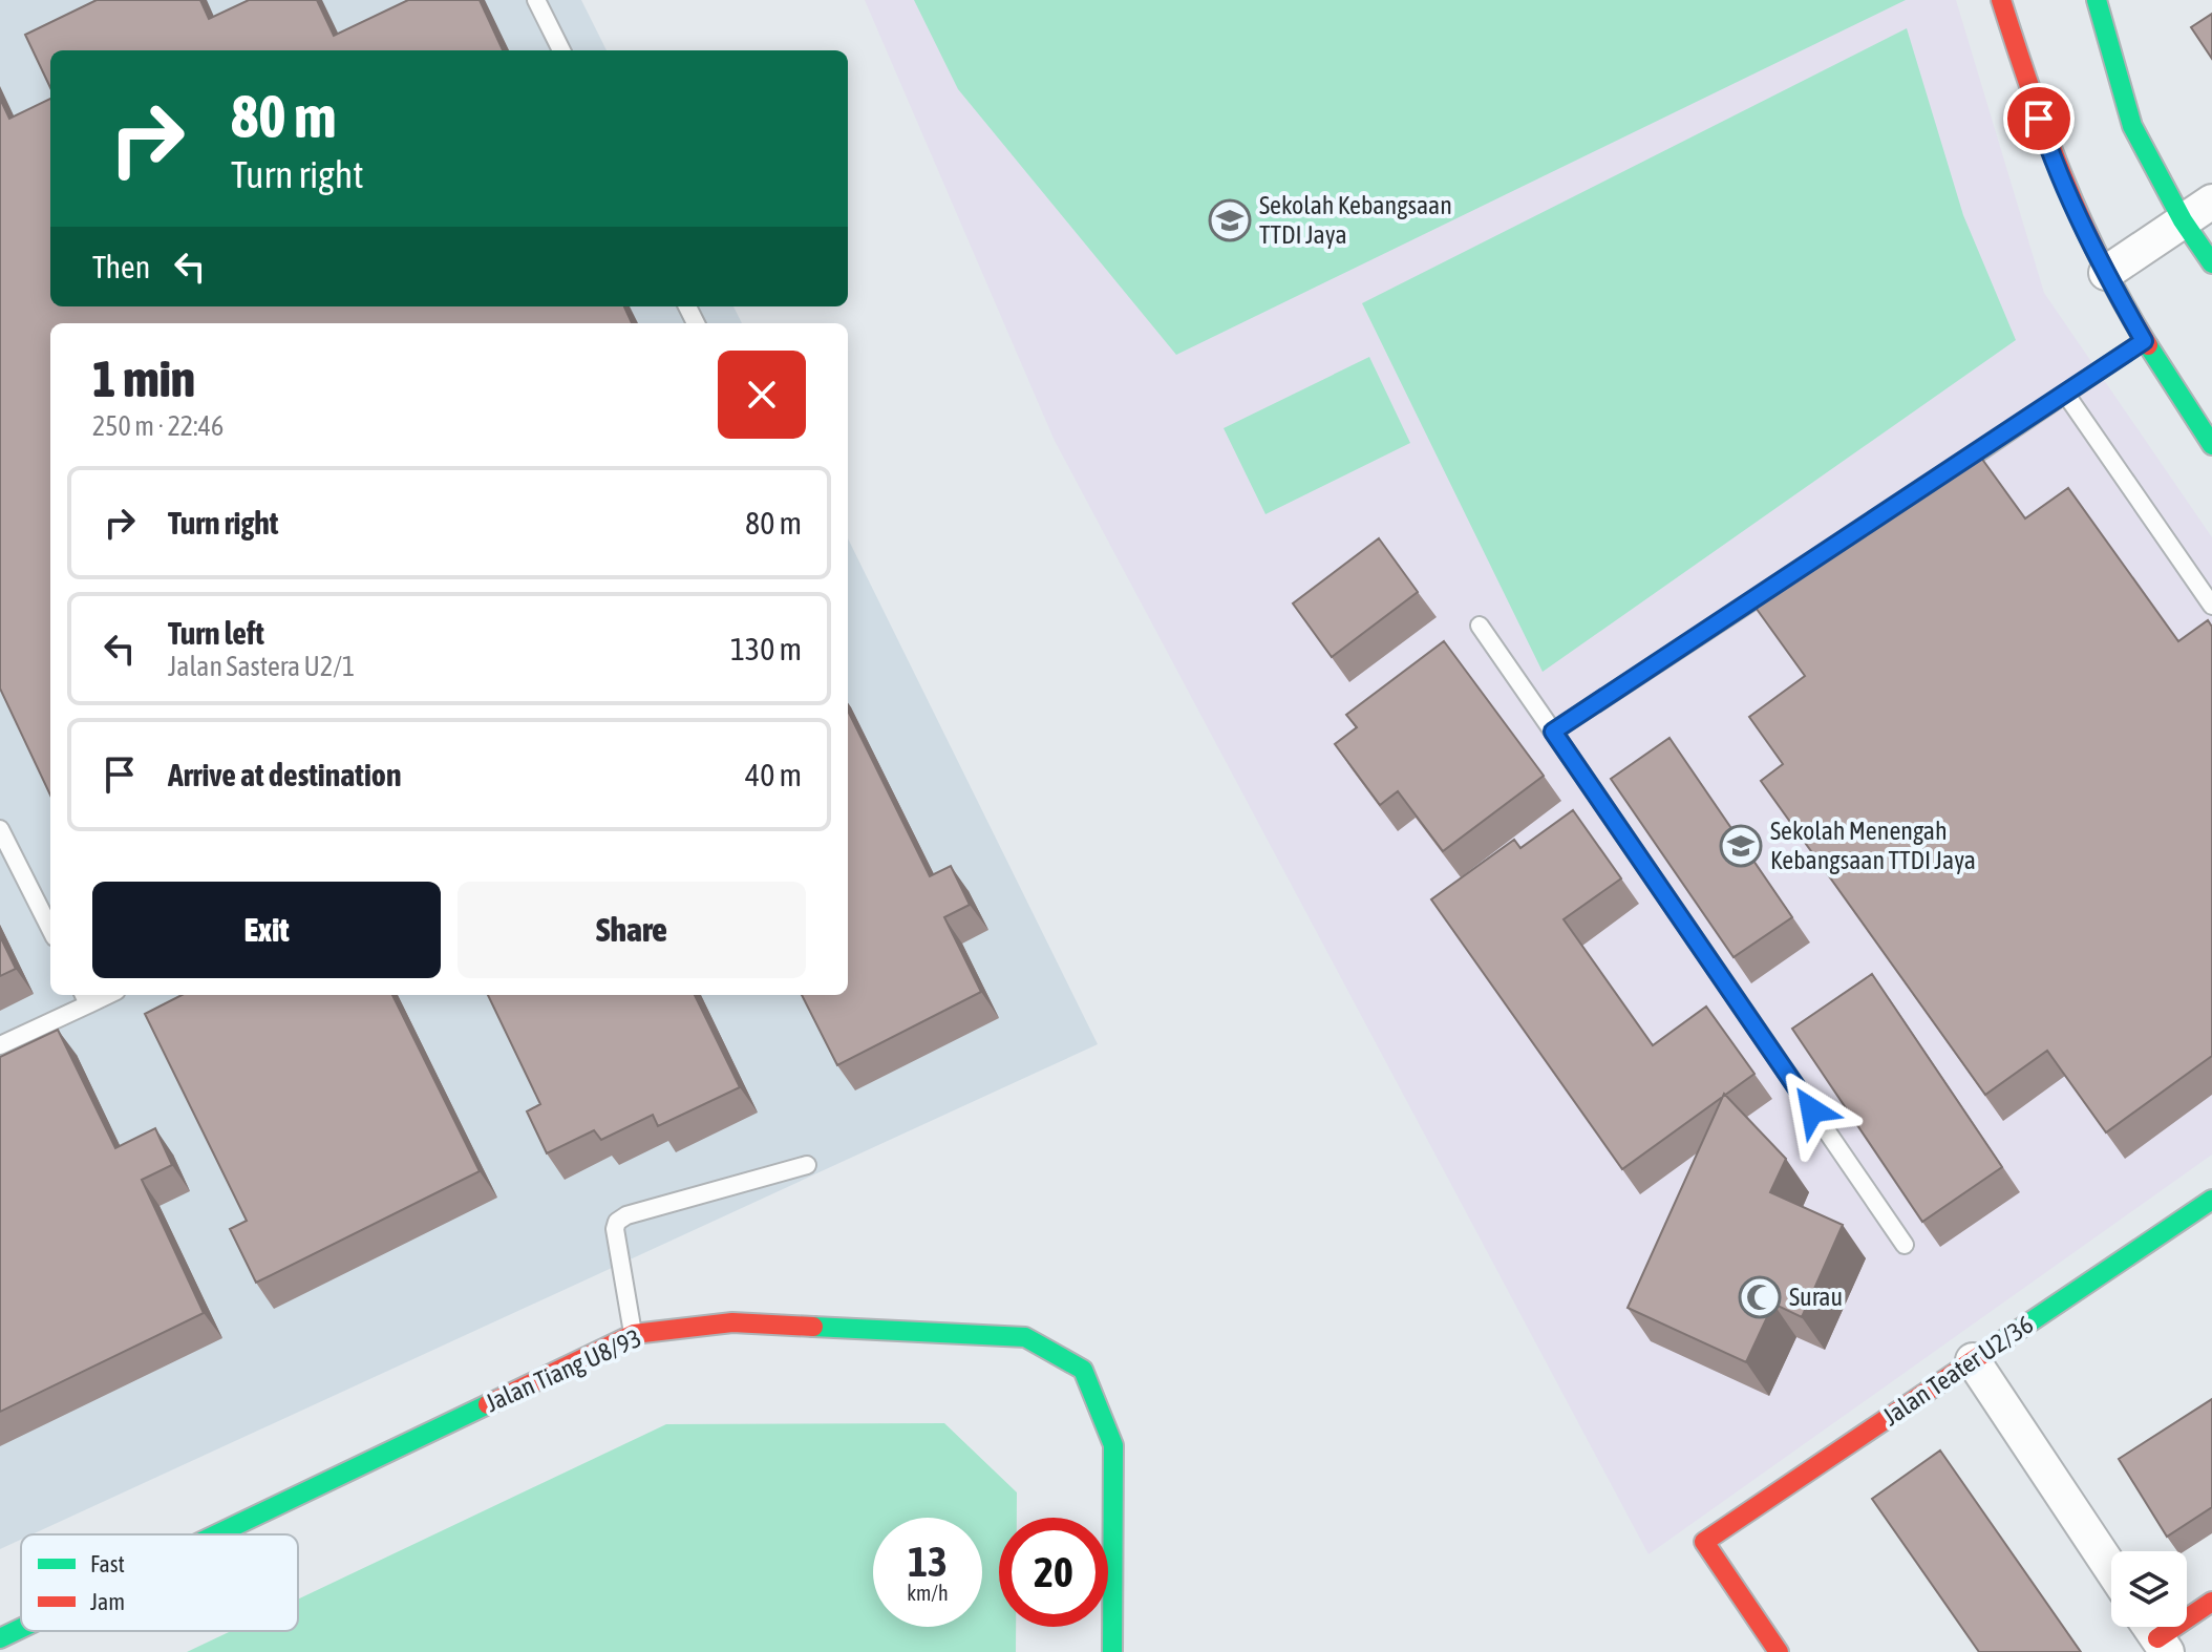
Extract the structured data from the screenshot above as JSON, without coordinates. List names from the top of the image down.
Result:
{
  "streets": {
    "street": ["Jalan Tiang U8/93", "Jalan Teater U2/36"]
  },
  "places": {
    "school or university": ["Sekolah Kebangsaan TTDI Jaya", "Sekolah Menengah Kebangsaan TTDI Jaya"],
    "mosque": ["Surau"]
  },
  "legend": ["Fast", "Jam"],
  "page": {
    "turn": ["80 m", "Turn right"],
    "then": "Then",
    "heading": ["1 min", "250 m · 22:46"],
    "list": [
      {
        "name": "Turn right",
        "value": "80 m"
      },
      {
        "name": "Turn left",
        "note": "Jalan Sastera U2/1",
        "value": "130 m"
      },
      {
        "name": "Arrive at destination",
        "value": "40 m"
      }
    ],
    "buttons": ["Exit", "Share"],
    "speed": "13 km/h",
    "limit": "20"
  }
}
